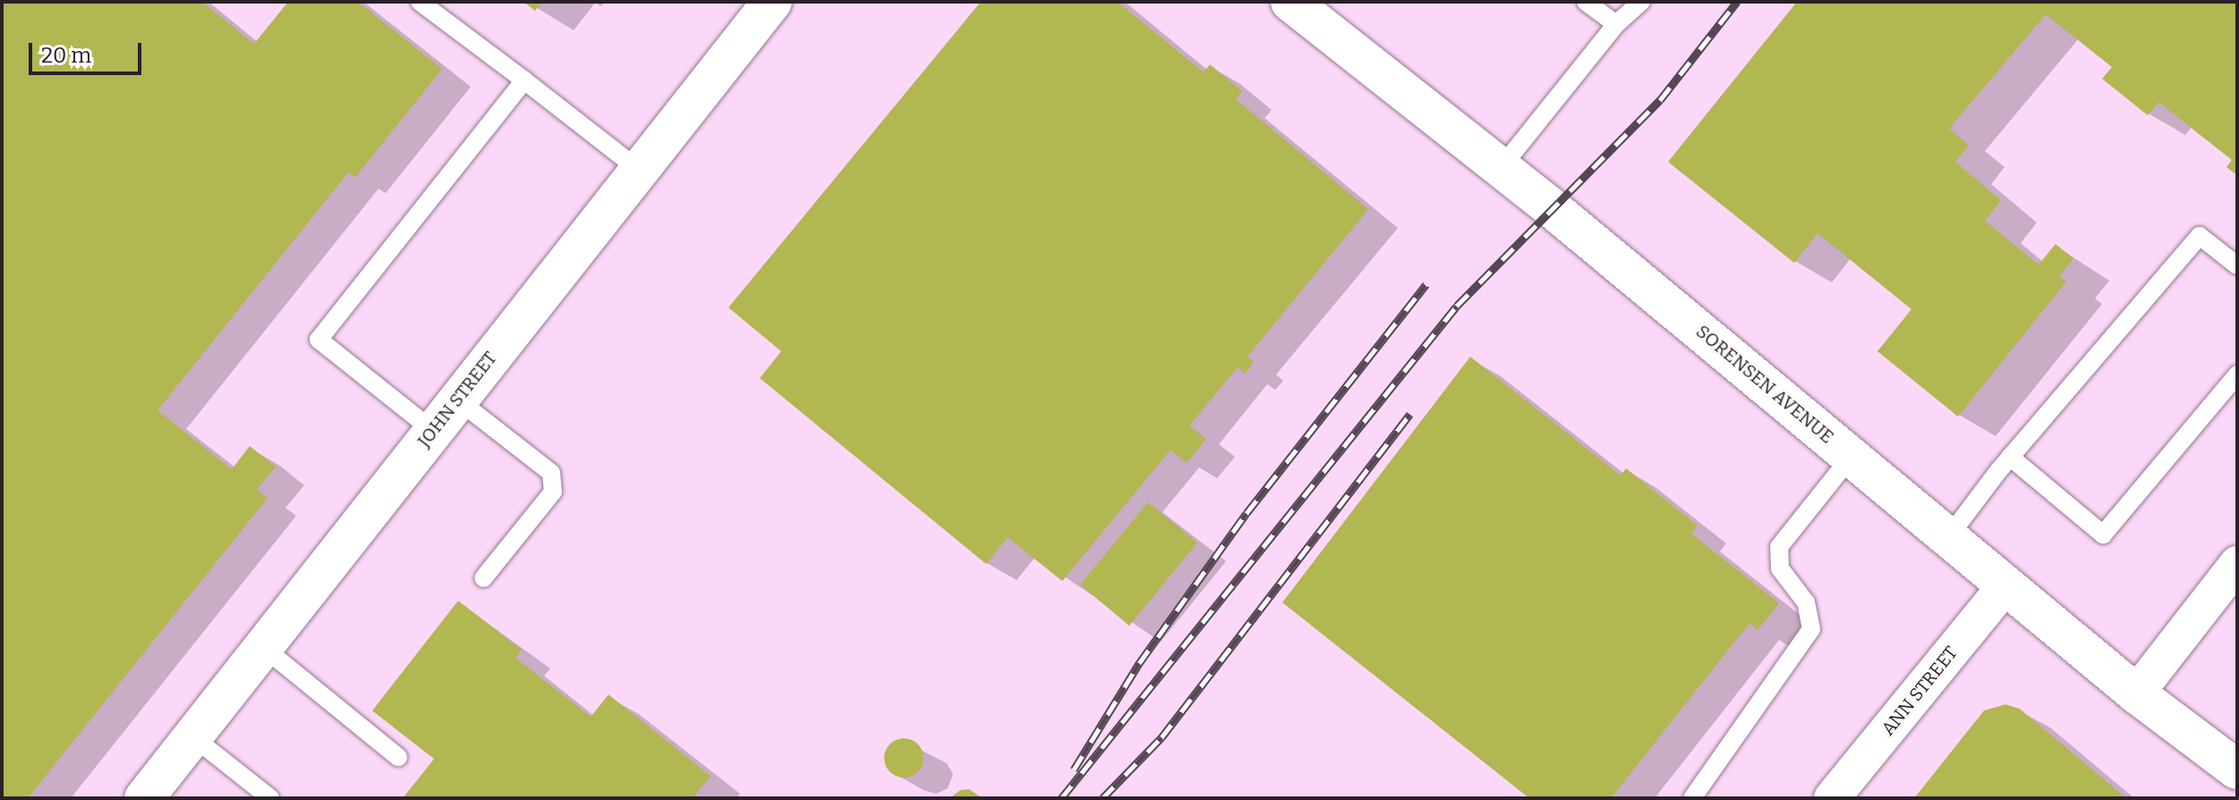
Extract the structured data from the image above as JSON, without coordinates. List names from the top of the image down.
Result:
{
  "streets": {
    "street": ["SORENSEN AVENUE", "JOHN STREET", "ANN STREET"]
  },
  "crossings": [
    ["SORENSEN AVENUE", "ANN STREET"]
  ],
  "scale_bar": "20 m"
}
